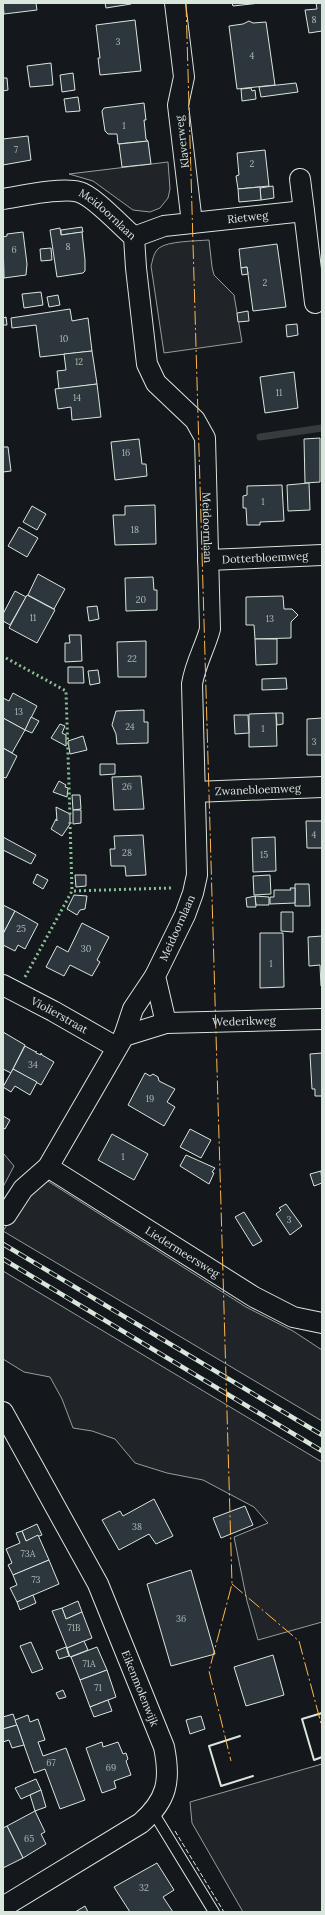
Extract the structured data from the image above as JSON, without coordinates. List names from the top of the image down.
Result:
{
  "streets": {
    "street": [
      "Klaverweg",
      "Meidoornlaan",
      "Rietweg",
      "Dotterbloemweg",
      "Zwanebloemweg",
      "Violierstraat",
      "Wederikweg",
      "Liedermeersweg",
      "Eikenmolenwijk"
    ]
  },
  "crossings": [
    ["Klaverweg", "Rietweg"],
    ["Meidoornlaan", "Dotterbloemweg"],
    ["Meidoornlaan", "Zwanebloemweg"],
    ["Meidoornlaan", "Violierstraat"],
    ["Meidoornlaan", "Liedermeersweg"]
  ],
  "house_numbers": [
    "8",
    "3",
    "4",
    "1",
    "7",
    "2",
    "8",
    "6",
    "2",
    "10",
    "12",
    "11",
    "14",
    "16",
    "1",
    "18",
    "20",
    "11",
    "13",
    "22",
    "13",
    "24",
    "1",
    "3",
    "26",
    "4",
    "28",
    "15",
    "25",
    "30",
    "1",
    "34",
    "19",
    "1",
    "3",
    "38",
    "73A",
    "73",
    "36",
    "71B",
    "71A",
    "71",
    "67",
    "69",
    "65",
    "32"
  ]
}
